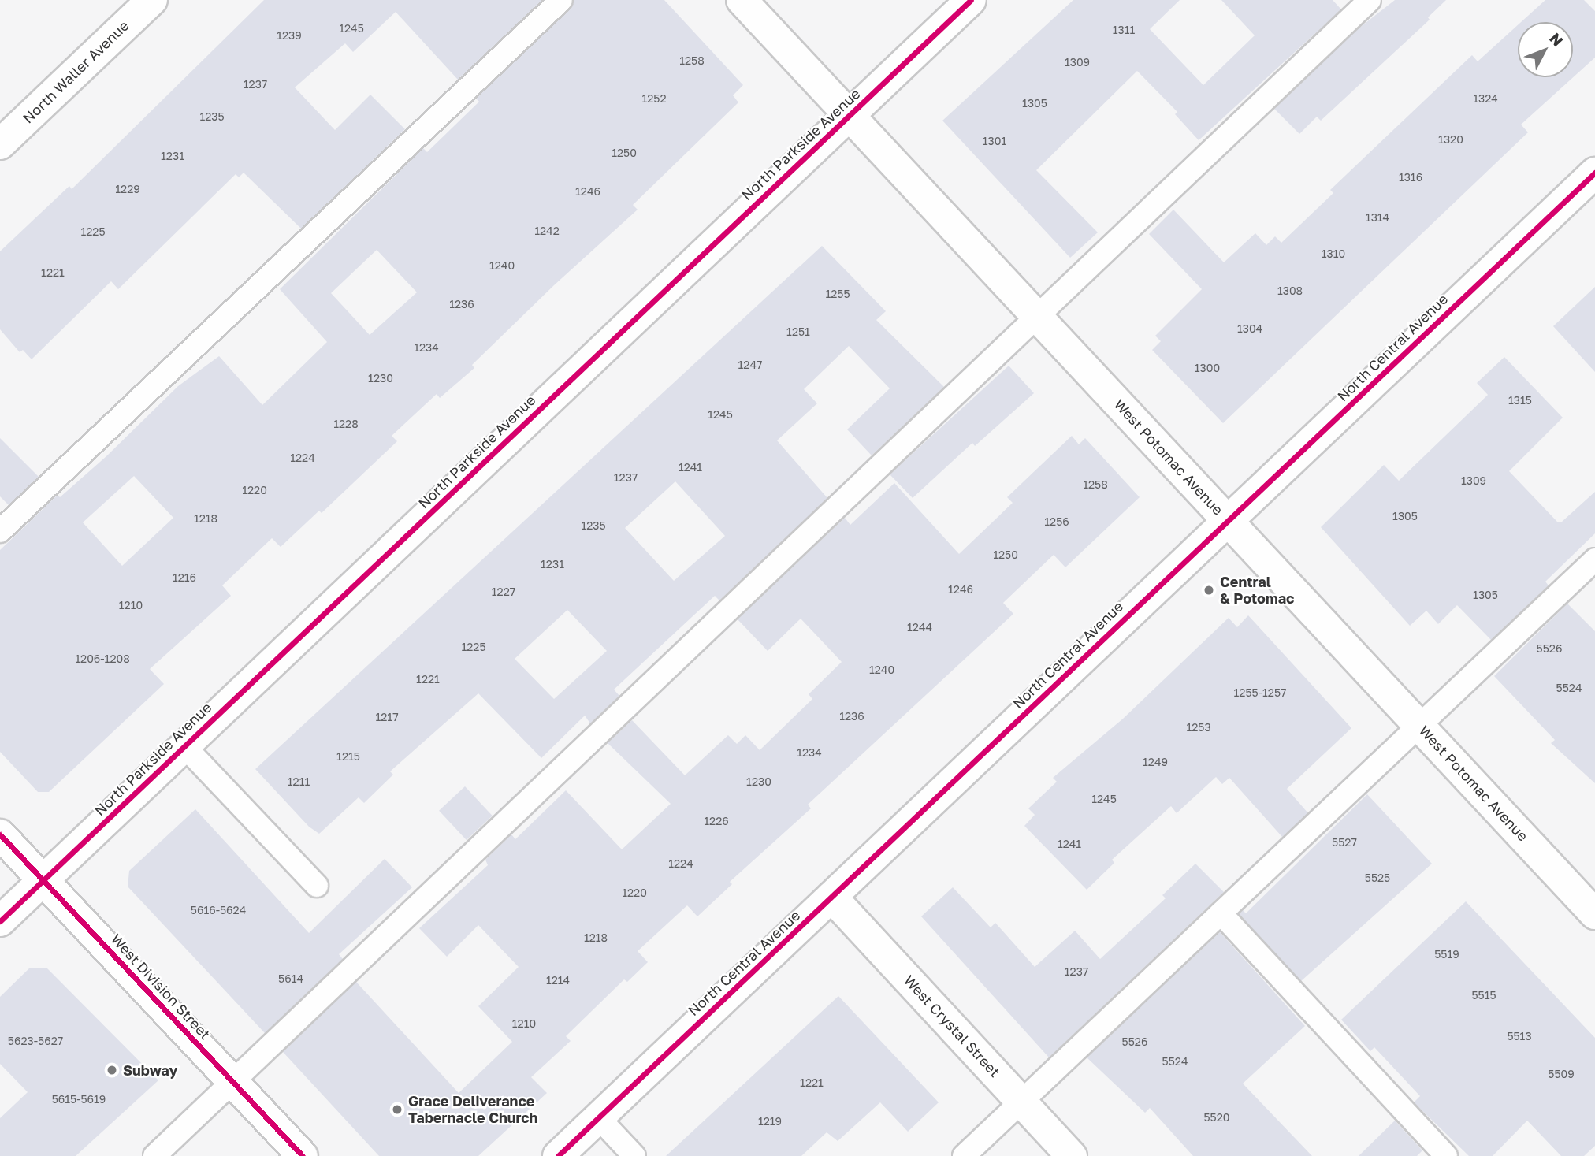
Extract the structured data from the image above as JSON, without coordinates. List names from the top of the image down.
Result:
{
  "streets": {
    "street": [
      "North Waller Avenue",
      "North Parkside Avenue",
      "North Central Avenue",
      "West Potomac Avenue",
      "West Division Street",
      "West Crystal Street"
    ]
  },
  "crossings": [
    ["North Parkside Avenue", "West Potomac Avenue"],
    ["North Parkside Avenue", "West Division Street"],
    ["North Central Avenue", "West Potomac Avenue"],
    ["North Central Avenue", "West Crystal Street"]
  ],
  "places": ["Central & Potomac", "Subway", "Grace Deliverance Tabernacle Church"],
  "house_numbers": [
    "1245",
    "1311",
    "1239",
    "1258",
    "1309",
    "1237",
    "1252",
    "1324",
    "1305",
    "1235",
    "1320",
    "1301",
    "1250",
    "1231",
    "1316",
    "1229",
    "1246",
    "1314",
    "1242",
    "1225",
    "1310",
    "1240",
    "1221",
    "1308",
    "1255",
    "1236",
    "1304",
    "1251",
    "1234",
    "1247",
    "1300",
    "1230",
    "1315",
    "1245",
    "1228",
    "1224",
    "1241",
    "1237",
    "1309",
    "1258",
    "1220",
    "1305",
    "1218",
    "1256",
    "1235",
    "1250",
    "1231",
    "1216",
    "1246",
    "1227",
    "1305",
    "1210",
    "1244",
    "1225",
    "5526",
    "1206-1208",
    "1240",
    "1221",
    "5524",
    "1255-1257",
    "1236",
    "1217",
    "1253",
    "1234",
    "1215",
    "1249",
    "1211",
    "1230",
    "1245",
    "1226",
    "5527",
    "1241",
    "1224",
    "5525",
    "1220",
    "5616-5624",
    "1218",
    "5519",
    "1237",
    "5614",
    "1214",
    "5515",
    "1210",
    "5513",
    "5623-5627",
    "5526",
    "5524",
    "5509",
    "1221",
    "5615-5619",
    "5520",
    "1219"
  ],
  "north": "top right"
}
